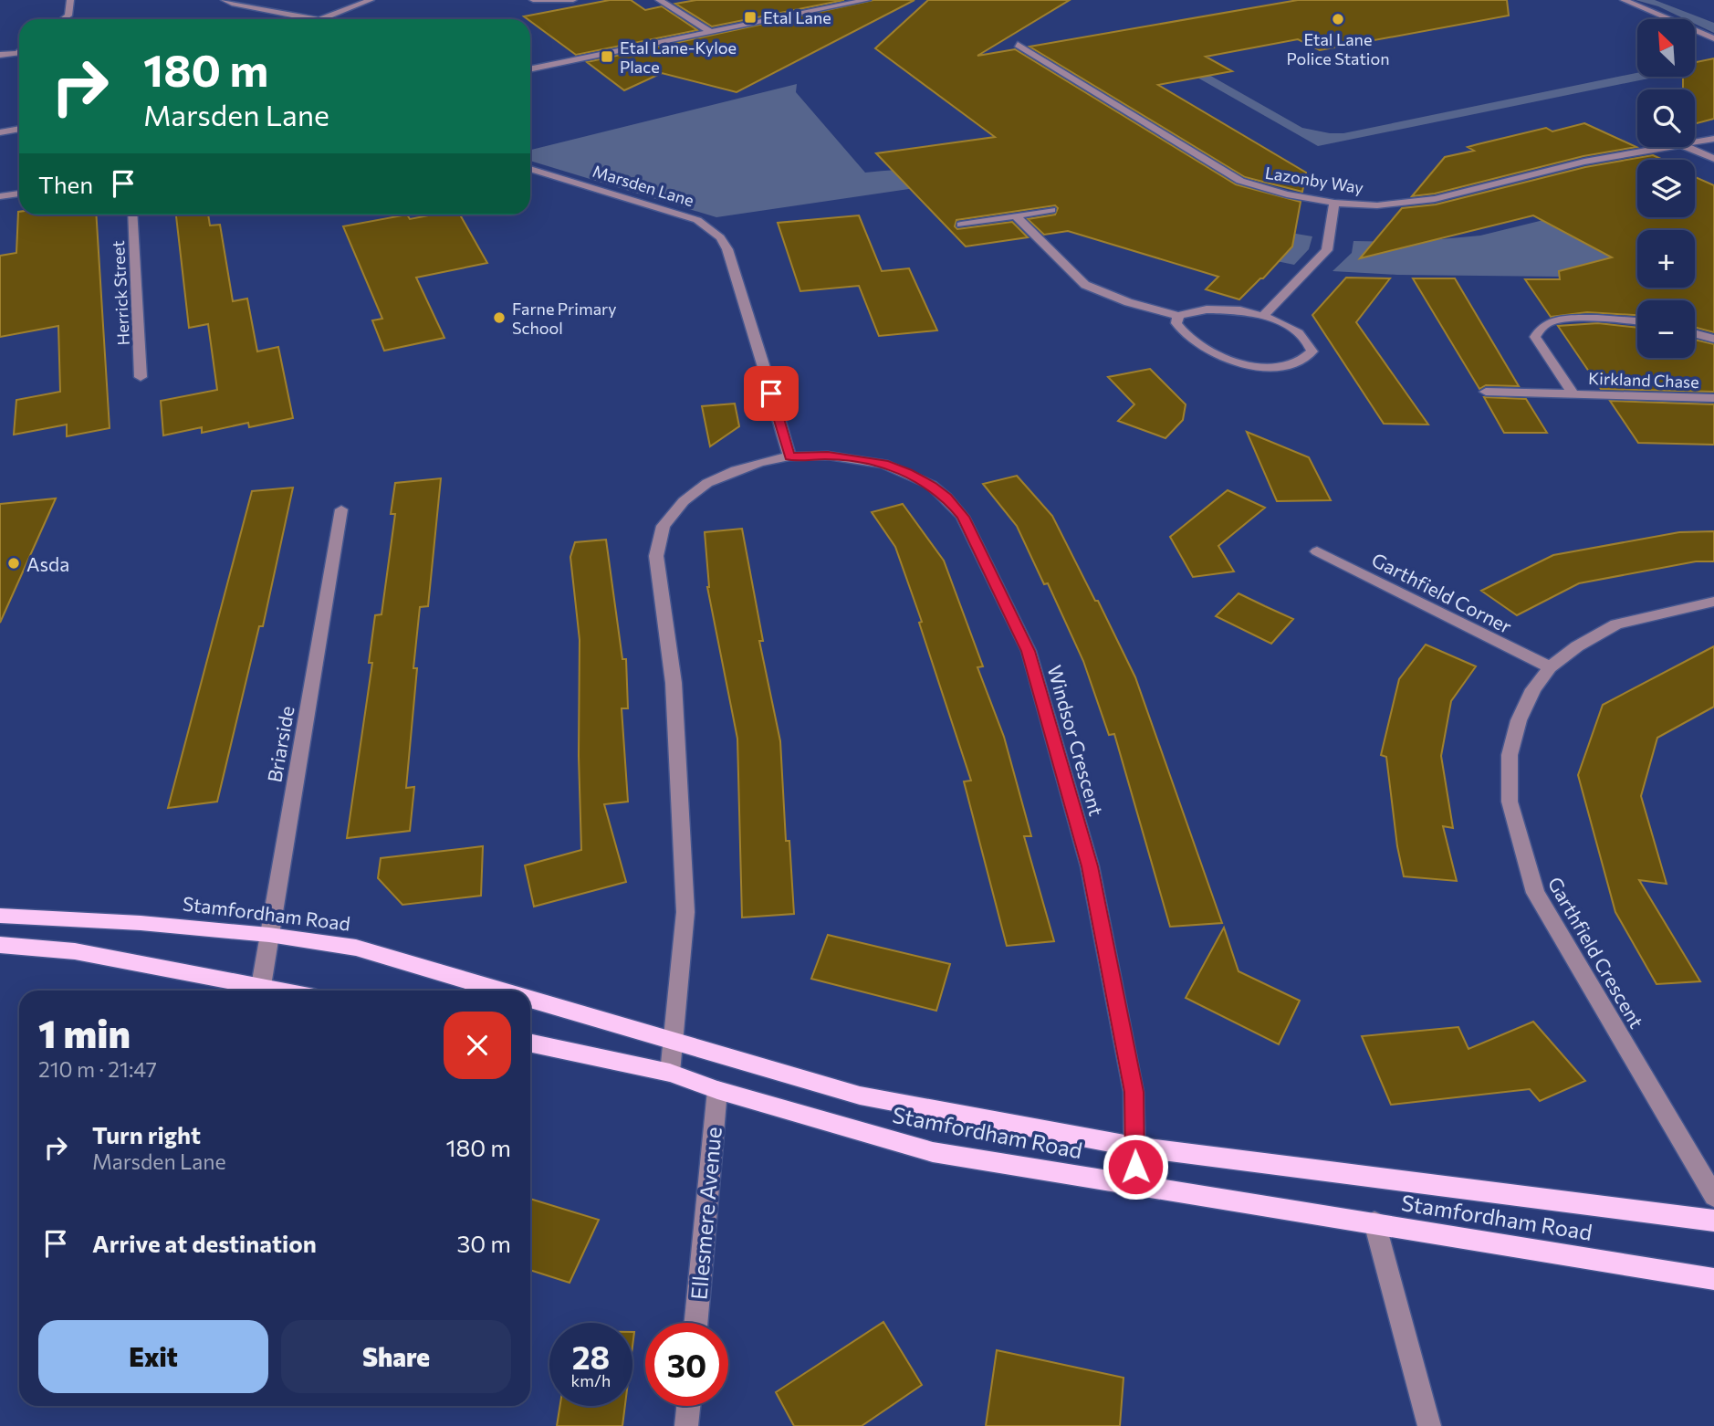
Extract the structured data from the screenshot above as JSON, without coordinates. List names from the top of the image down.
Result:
{
  "streets": {
    "main road": ["Stamfordham Road"],
    "street": [
      "Lazonby Way",
      "Marsden Lane",
      "Herrick Street",
      "Kirkland Chase",
      "Garthfield Corner",
      "Windsor Crescent",
      "Briarside",
      "Garthfield Crescent",
      "Ellesmere Avenue"
    ]
  },
  "crossings": [
    ["Garthfield Corner", "Garthfield Crescent"],
    ["Windsor Crescent", "Stamfordham Road"],
    ["Briarside", "Stamfordham Road"],
    ["Stamfordham Road", "Ellesmere Avenue"]
  ],
  "places": {
    "transit": ["Etal Lane", "Etal Lane-Kyloe Place"],
    "other": ["Etal Lane Police Station", "Farne Primary School", "Asda"]
  },
  "north": "top left",
  "page": {
    "map_buttons": ["+", "−"],
    "turn": ["180 m", "Marsden Lane"],
    "then": "Then",
    "heading": ["1 min", "210 m · 21:47"],
    "list": [
      {
        "name": "Turn right",
        "note": "Marsden Lane",
        "value": "180 m"
      },
      {
        "name": "Arrive at destination",
        "value": "30 m"
      }
    ],
    "buttons": ["Exit", "Share"],
    "speed": "28 km/h",
    "limit": "30"
  }
}
